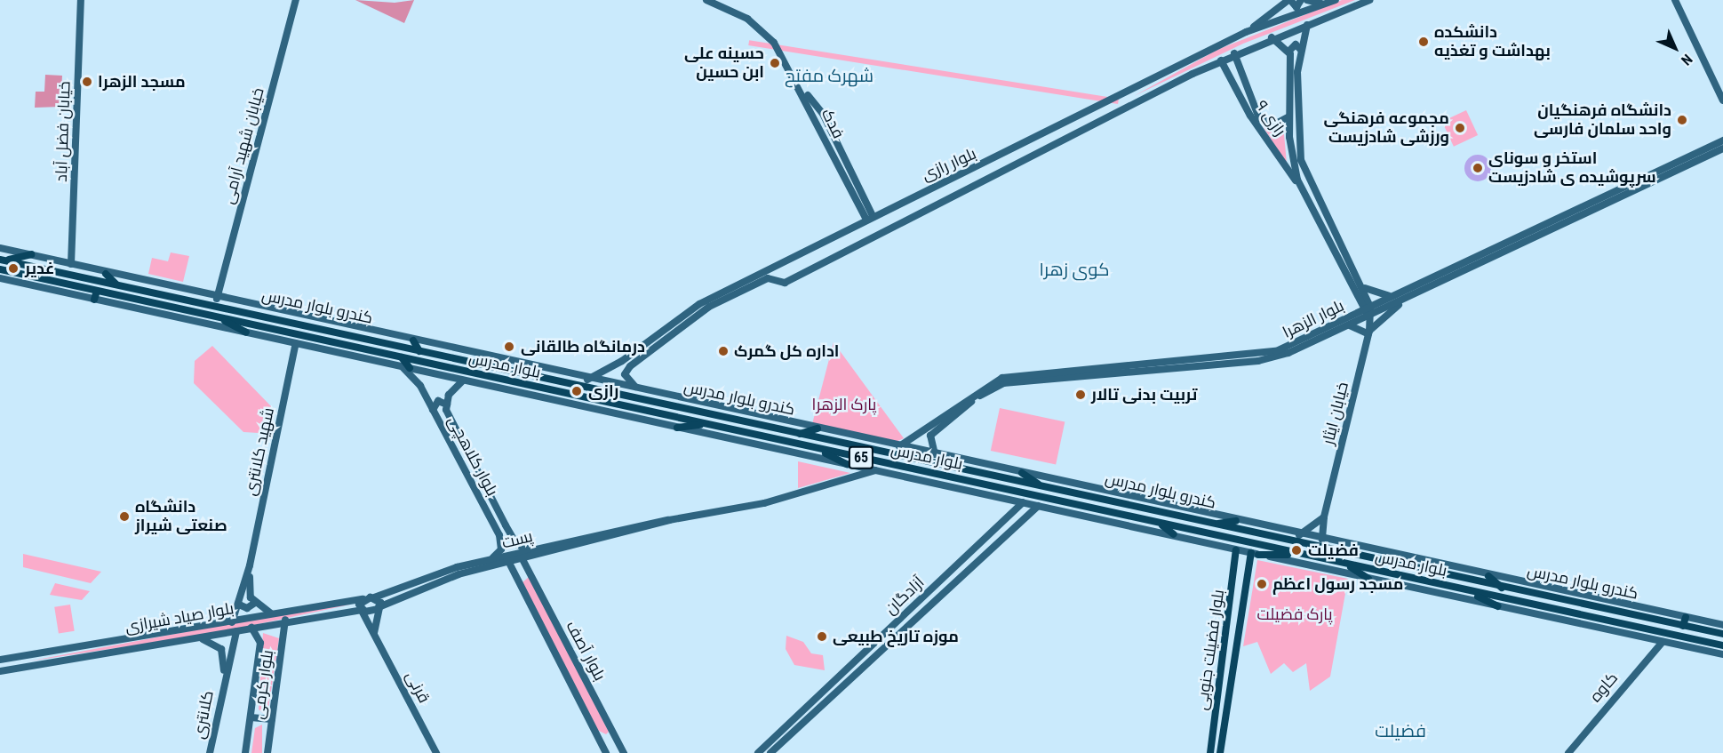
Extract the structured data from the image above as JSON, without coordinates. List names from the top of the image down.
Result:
{
  "streets": {
    "main road": [
      "رازی ۹",
      "فدک",
      "خیابان فضل آباد",
      "خیابان شهید آرامی",
      "بلوار رازی",
      "کندرو بلوار مدرس",
      "بلوار الزهرا",
      "بلوار مدرس",
      "خیابان ایثار",
      "شهید کلانتری",
      "بلوار کلاهچی",
      "65",
      "پست",
      "آزادگان",
      "بلوار صیاد شیرازی",
      "بلوار فضیلت جنوبی",
      "بلوار آصف",
      "بلوار کرمی",
      "قرنی",
      "کاوه",
      "کلانتری"
    ]
  },
  "crossings": [
    ["رازی ۹", "بلوار رازی"],
    ["فدک", "بلوار رازی"],
    ["خیابان فضل آباد", "کندرو بلوار مدرس"],
    ["خیابان شهید آرامی", "کندرو بلوار مدرس"],
    ["بلوار رازی", "کندرو بلوار مدرس"],
    ["کندرو بلوار مدرس", "بلوار الزهرا"],
    ["کندرو بلوار مدرس", "خیابان ایثار"],
    ["بلوار الزهرا", "خیابان ایثار"],
    ["بلوار کلاهچی", "پست"],
    ["پست", "بلوار صیاد شیرازی"],
    ["پست", "بلوار آصف"],
    ["پست", "قرنی"],
    ["بلوار صیاد شیرازی", "بلوار کرمی"],
    ["بلوار صیاد شیرازی", "قرنی"],
    ["بلوار صیاد شیرازی", "کلانتری"]
  ],
  "districts": ["شهرک مفتح", "کوی زهرا", "فضیلت"],
  "parks": ["پارک الزهرا", "پارک فضیلت"],
  "places": [
    "دانشکده بهداشت و تغذیه",
    "حسینه علی ابن حسین",
    "مسجد الزهرا",
    "دانشگاه فرهنگیان واحد سلمان فارسی",
    "مجموعه فرهنگی ورزشی شادزیست",
    "استخر و سونای سرپوشیده ی شادزیست",
    "غدیر",
    "درمانگاه طالقانی",
    "اداره کل گمرک",
    "رازی",
    "تربیت بدنی تالار",
    "دانشگاه صنعتی شیراز",
    "فضیلت",
    "مسجد رسول اعظم",
    "موزه تاریخ طبیعی"
  ],
  "north": "bottom right"
}
